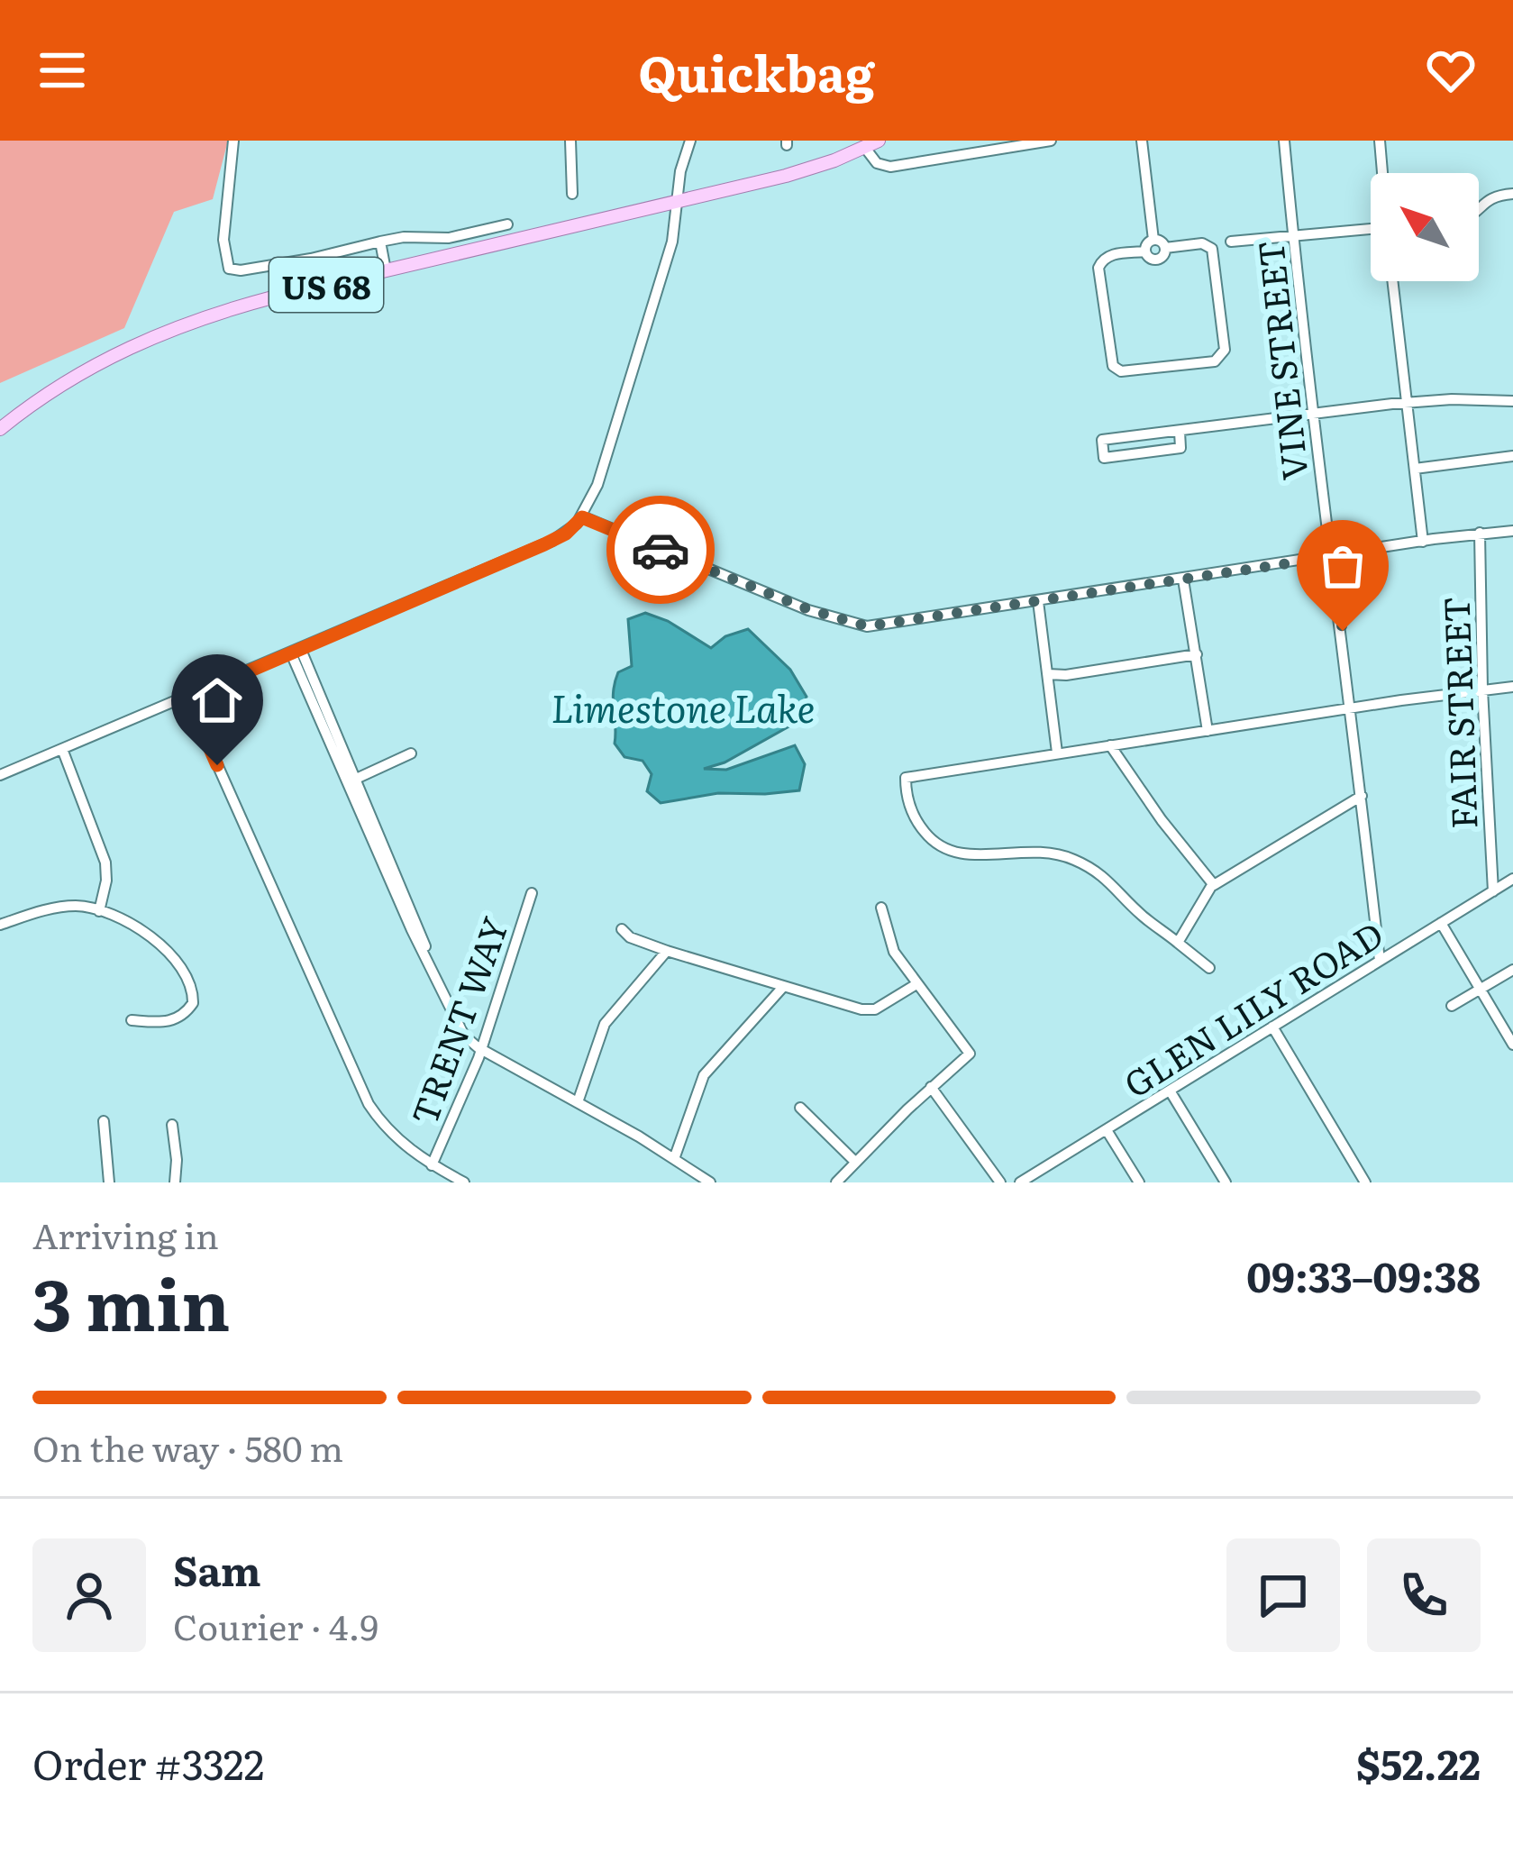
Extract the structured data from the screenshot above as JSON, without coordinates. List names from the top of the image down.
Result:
{
  "streets": {
    "main road": ["US 68"],
    "street": [
      "VINE STREET",
      "FAIR STREET",
      "GLEN LILY ROAD",
      "TRENT WAY"
    ]
  },
  "crossings": [
    ["VINE STREET", "GLEN LILY ROAD"],
    ["FAIR STREET", "GLEN LILY ROAD"]
  ],
  "water": ["Limestone Lake"],
  "north": "top left",
  "page": {
    "header": "Quickbag",
    "heading": ["3 min", "Arriving in", "09:33–09:38"],
    "panel": [
      "Sam",
      "Courier · 4.9",
      "Order #3322",
      "$52.22"
    ],
    "bar": "On the way · 580 m"
  }
}
